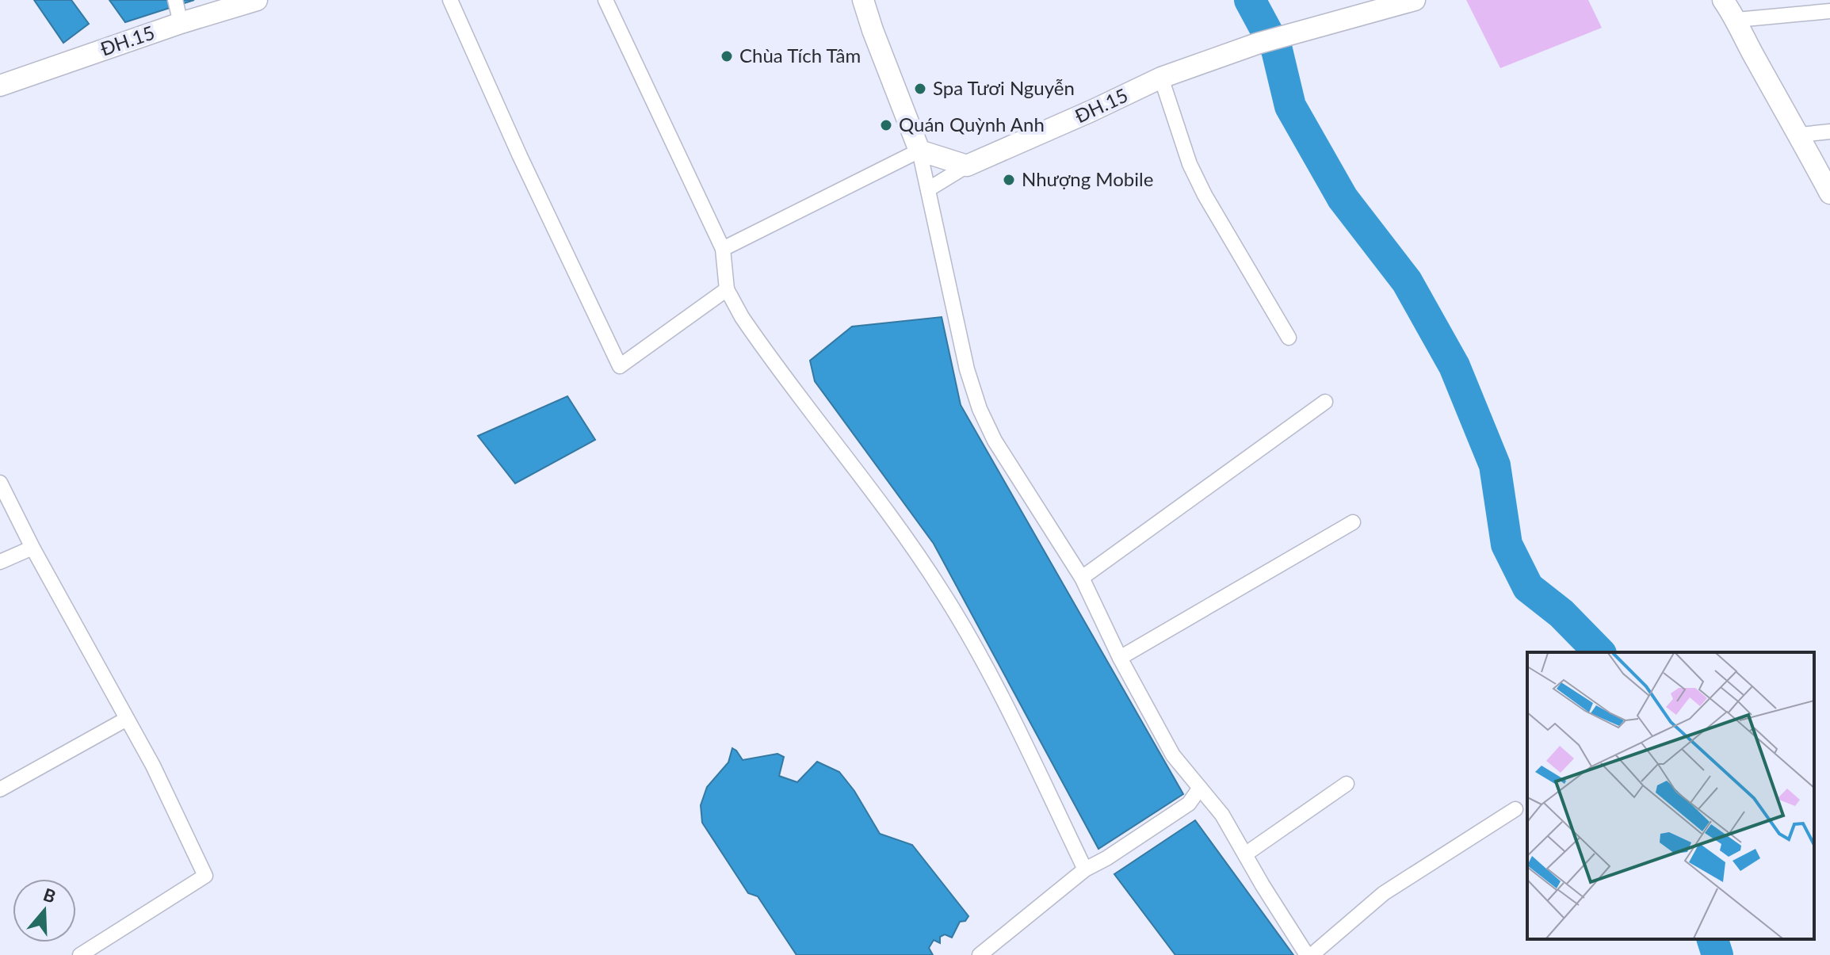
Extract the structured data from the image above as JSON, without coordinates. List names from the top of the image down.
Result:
{
  "streets": {
    "main road": ["ĐH.15"]
  },
  "places": [
    "Chùa Tích Tâm",
    "Spa Tươi Nguyễn",
    "Quán Quỳnh Anh",
    "Nhượng Mobile"
  ],
  "north": "top"
}
